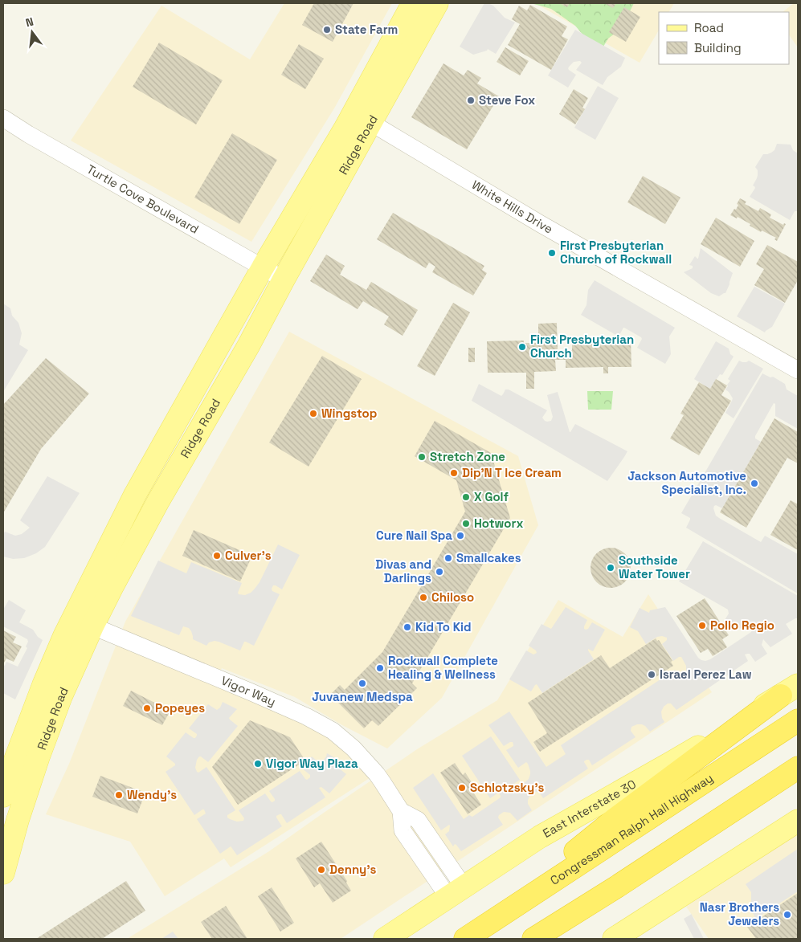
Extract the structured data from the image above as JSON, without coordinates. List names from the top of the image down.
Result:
{
  "streets": {
    "highway": ["Congressman Ralph Hall Highway"],
    "main road": ["Ridge Road", "East Interstate 30"],
    "street": ["Turtle Cove Boulevard", "White Hills Drive", "Vigor Way"]
  },
  "crossings": [
    ["Ridge Road", "Turtle Cove Boulevard"],
    ["Ridge Road", "White Hills Drive"],
    ["Ridge Road", "Vigor Way"],
    ["Vigor Way", "East Interstate 30"]
  ],
  "places": [
    "State Farm",
    "Steve Fox",
    "First Presbyterian Church of Rockwall",
    "First Presbyterian Church",
    "Wingstop",
    "Stretch Zone",
    "Dip'N T Ice Cream",
    "Jackson Automotive Specialist, Inc.",
    "X Golf",
    "Hotworx",
    "Cure Nail Spa",
    "Culver's",
    "Smallcakes",
    "Southside Water Tower",
    "Divas and Darlings",
    "Chiloso",
    "Pollo Regio",
    "Kid To Kid",
    "Rockwall Complete Healing & Wellness",
    "Israel Perez Law",
    "Juvanew Medspa",
    "Popeyes",
    "Vigor Way Plaza",
    "Schlotzsky's",
    "Wendy's",
    "Denny's",
    "Nasr Brothers Jewelers"
  ],
  "legend": ["Road", "Building"],
  "north": "top"
}
